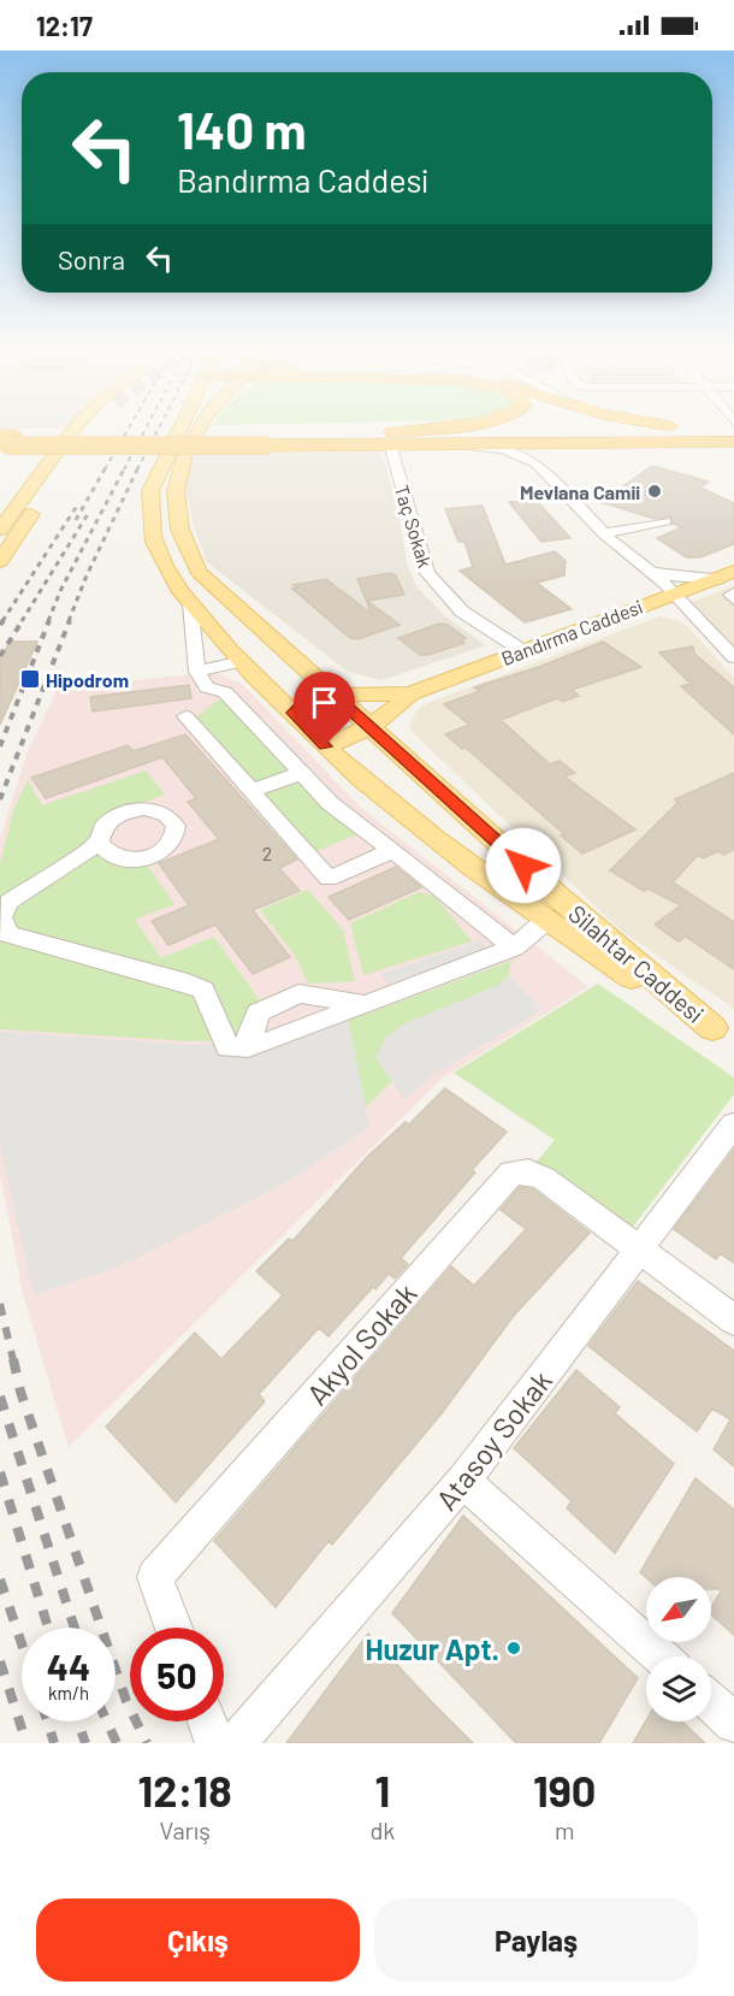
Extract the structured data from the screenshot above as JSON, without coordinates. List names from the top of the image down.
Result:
{
  "streets": {
    "main road": ["Bandırma Caddesi", "Silahtar Caddesi"],
    "street": ["Taç Sokak", "Akyol Sokak", "Atasoy Sokak"]
  },
  "crossings": [
    ["Taç Sokak", "Bandırma Caddesi"],
    ["Bandırma Caddesi", "Silahtar Caddesi"],
    ["Akyol Sokak", "Atasoy Sokak"]
  ],
  "places": {
    "other": ["Mevlana Camii", "Huzur Apt."],
    "transit": ["Hipodrom"]
  },
  "house_numbers": ["2"],
  "north": "bottom left",
  "page": {
    "status": "12:17",
    "turn": ["140 m", "Bandırma Caddesi"],
    "then": "Sonra",
    "speed": "44 km/h",
    "limit": "50",
    "eta": [
      "12:18",
      "Varış",
      "1",
      "dk",
      "190",
      "m"
    ],
    "buttons": ["Çıkış", "Paylaş"]
  }
}
